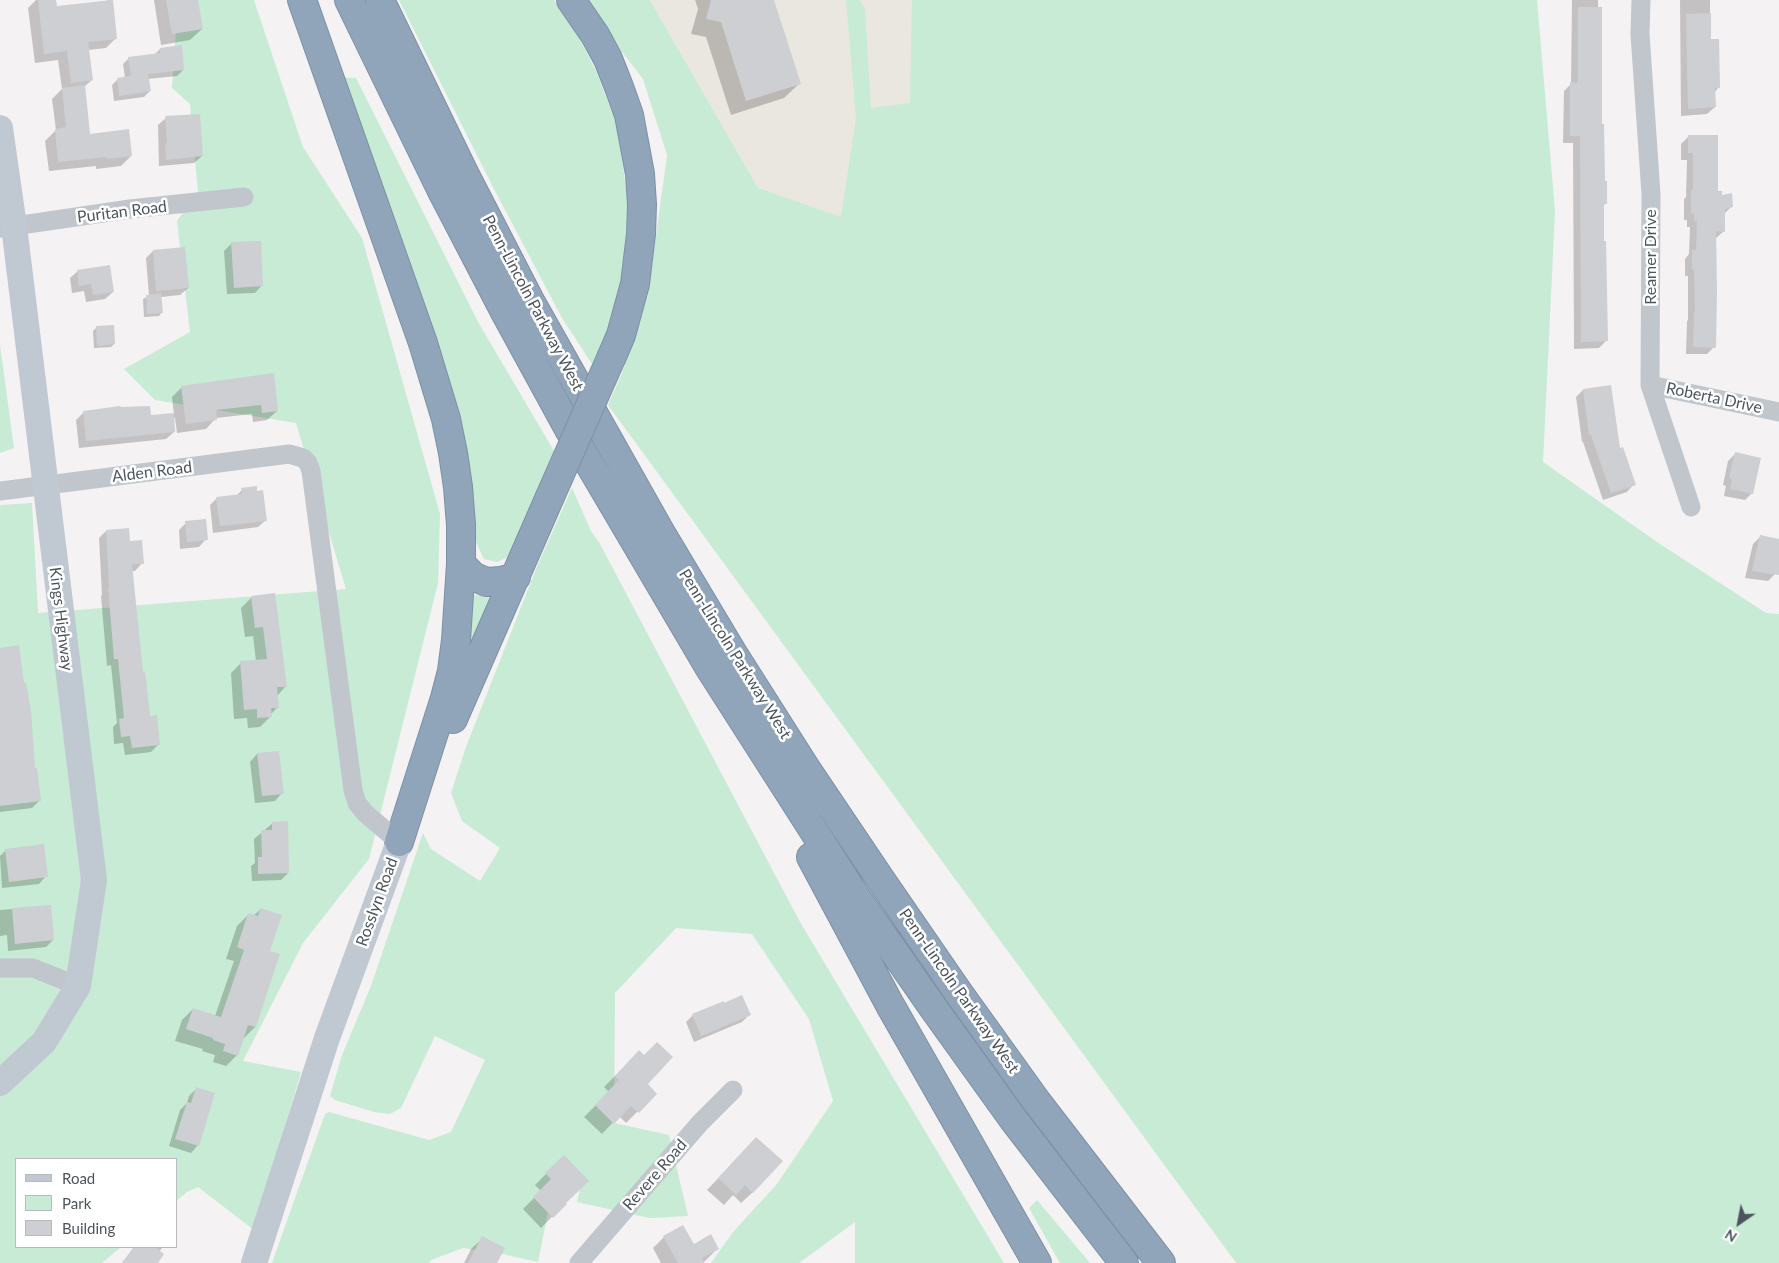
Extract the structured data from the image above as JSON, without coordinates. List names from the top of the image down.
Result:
{
  "streets": {
    "highway": ["Penn-Lincoln Parkway West"],
    "street": [
      "Puritan Road",
      "Reamer Drive",
      "Roberta Drive",
      "Alden Road",
      "Kings Highway",
      "Rosslyn Road",
      "Revere Road"
    ]
  },
  "crossings": [
    ["Puritan Road", "Kings Highway"],
    ["Reamer Drive", "Roberta Drive"],
    ["Alden Road", "Kings Highway"],
    ["Alden Road", "Rosslyn Road"]
  ],
  "legend": ["Road", "Park", "Building"],
  "north": "bottom left"
}
